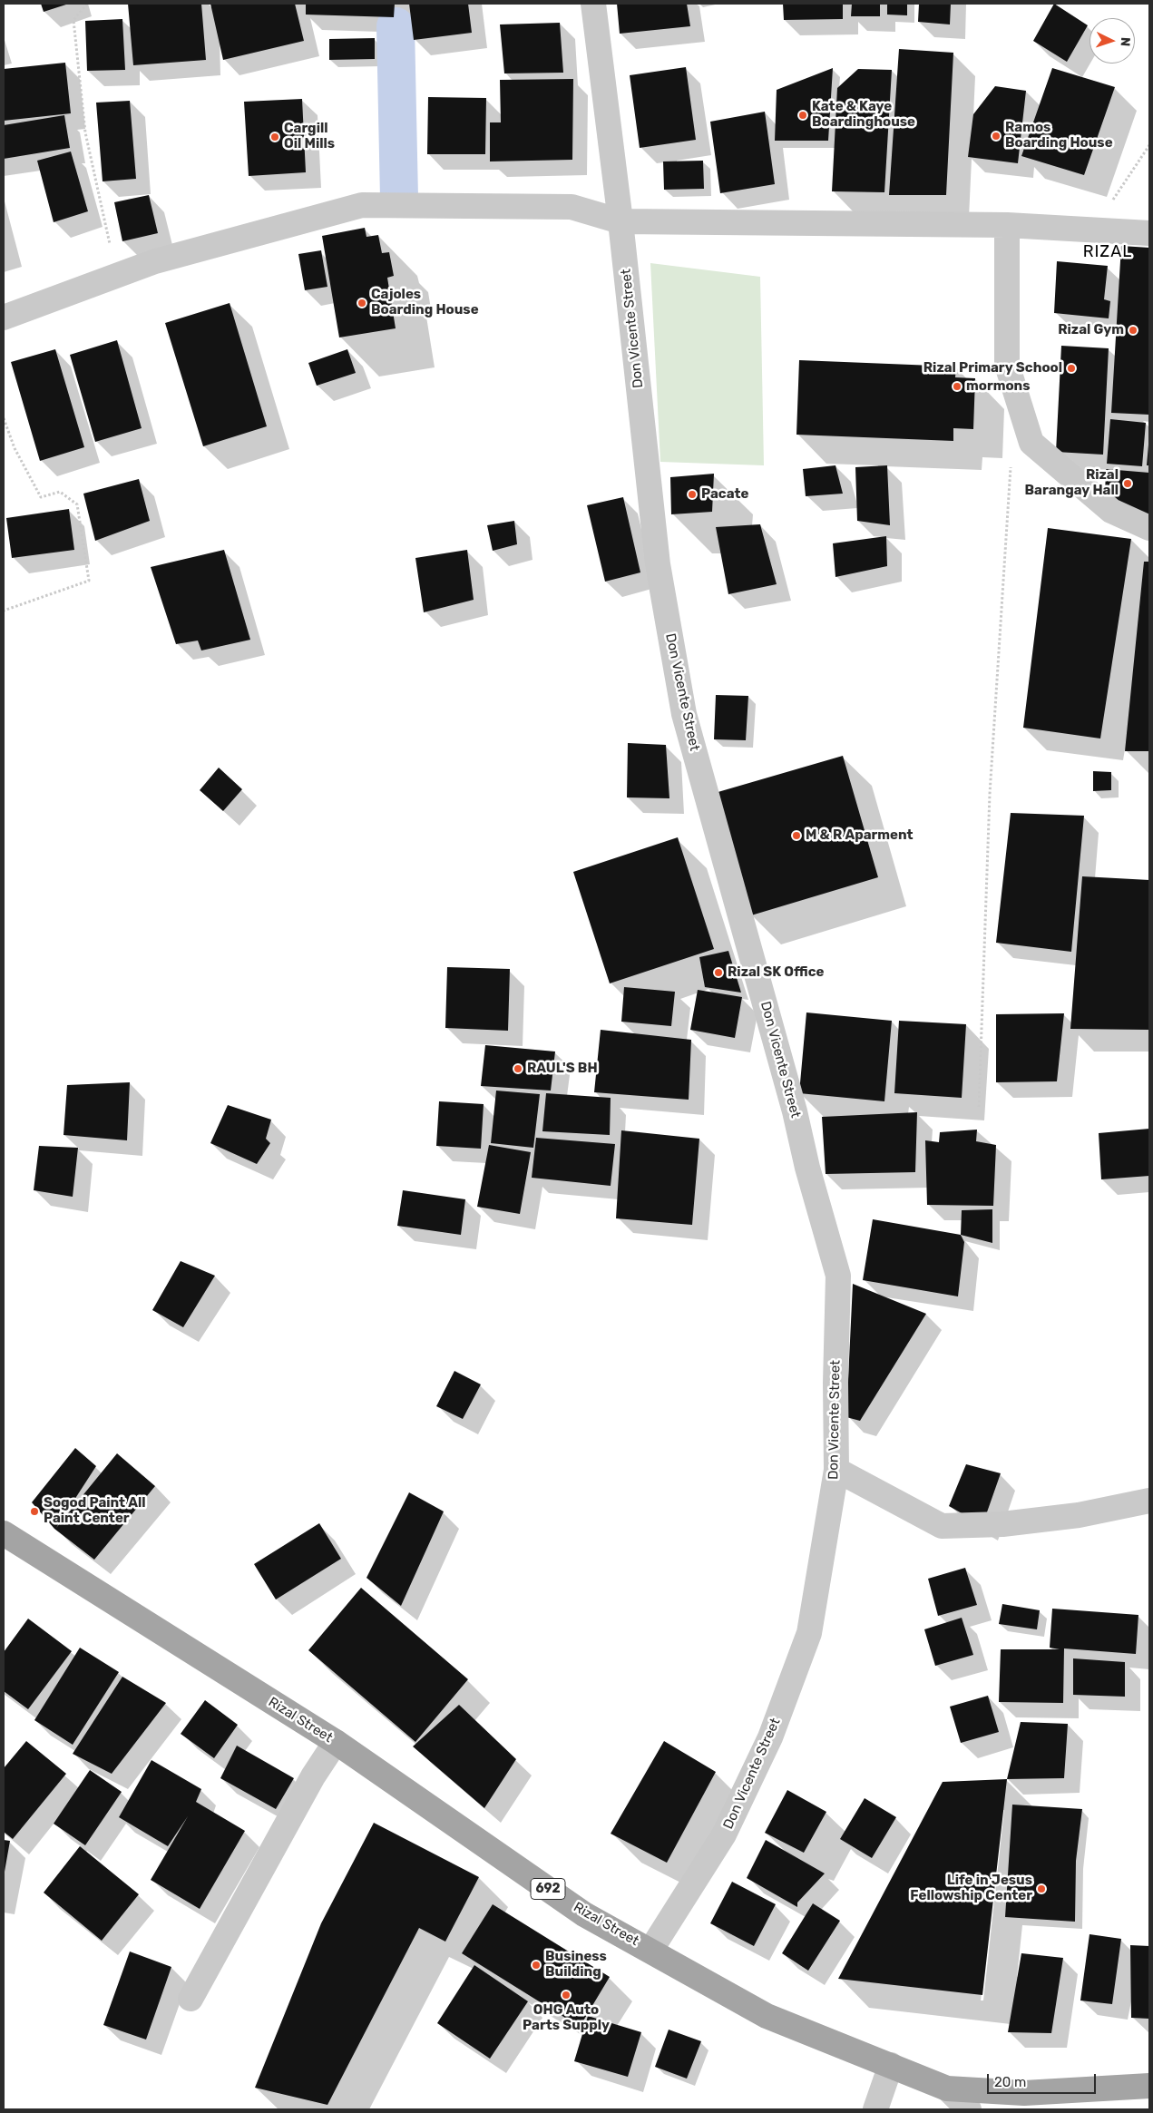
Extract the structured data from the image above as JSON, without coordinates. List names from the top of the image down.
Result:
{
  "streets": {
    "main road": ["Rizal Street", "692"],
    "street": ["Don Vicente Street"]
  },
  "crossings": [
    ["Don Vicente Street", "Rizal Street"]
  ],
  "districts": ["RIZAL"],
  "places": [
    "Kate & Kaye Boardinghouse",
    "Ramos Boarding House",
    "Cargill Oil Mills",
    "Cajoles Boarding House",
    "Rizal Gym",
    "Rizal Primary School",
    "mormons",
    "Rizal Barangay Hall",
    "Pacate",
    "M & R Aparment",
    "Rizal SK Office",
    "RAUL'S BH",
    "Sogod Paint All Paint Center",
    "Life in Jesus Fellowship Center",
    "Business Building",
    "OHG Auto Parts Supply"
  ],
  "scale_bar": "20 m",
  "north": "right"
}
